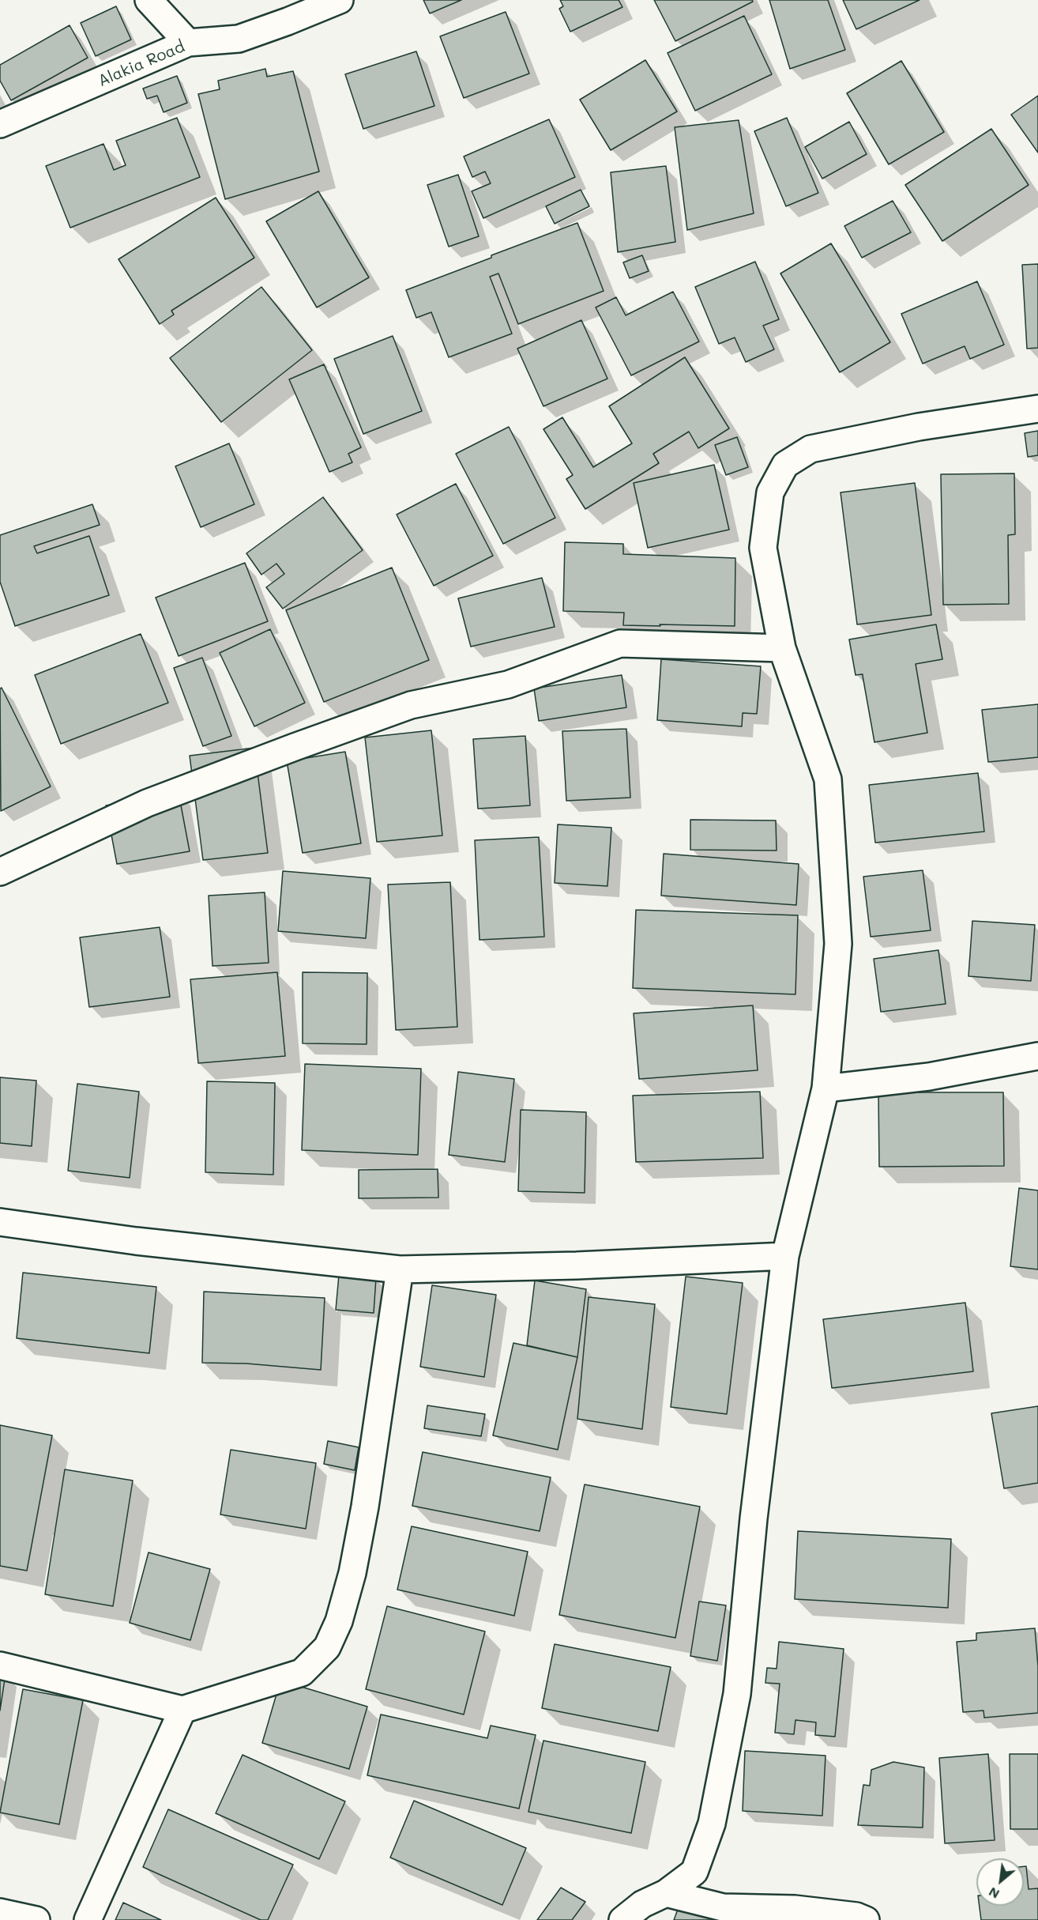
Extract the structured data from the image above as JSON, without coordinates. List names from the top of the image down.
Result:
{
  "streets": {
    "street": ["Alakia Road"]
  },
  "north": "bottom left"
}
